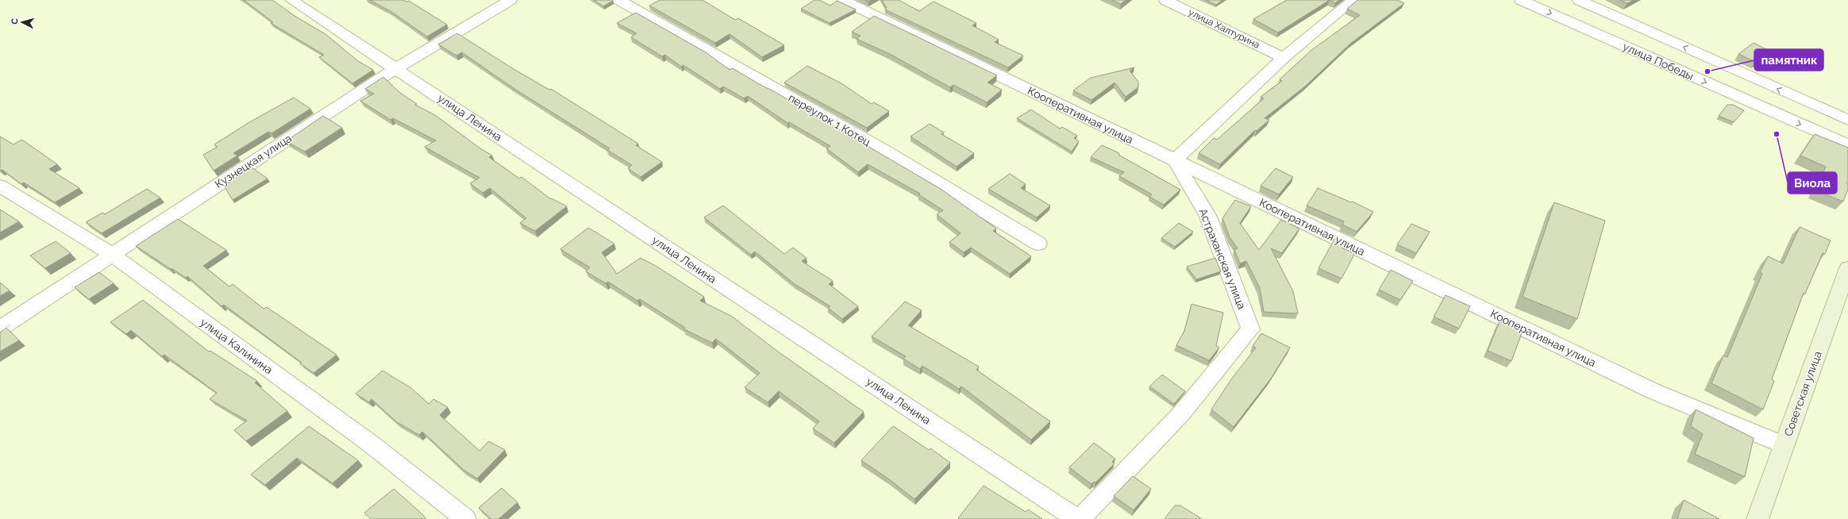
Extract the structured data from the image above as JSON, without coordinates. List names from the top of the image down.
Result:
{
  "streets": {
    "street": [
      "улица Халтурина",
      "улица Победы",
      "Кооперативная улица",
      "улица Ленина",
      "переулок 1 Котец",
      "Кузнецкая улица",
      "Астраханская улица",
      "улица Калинина",
      "Советская улица"
    ]
  },
  "crossings": [
    ["Кооперативная улица", "Астраханская улица"],
    ["Кооперативная улица", "Советская улица"],
    ["улица Ленина", "Кузнецкая улица"],
    ["Кузнецкая улица", "улица Калинина"]
  ],
  "places": ["памятник", "Виола"],
  "north": "left"
}
